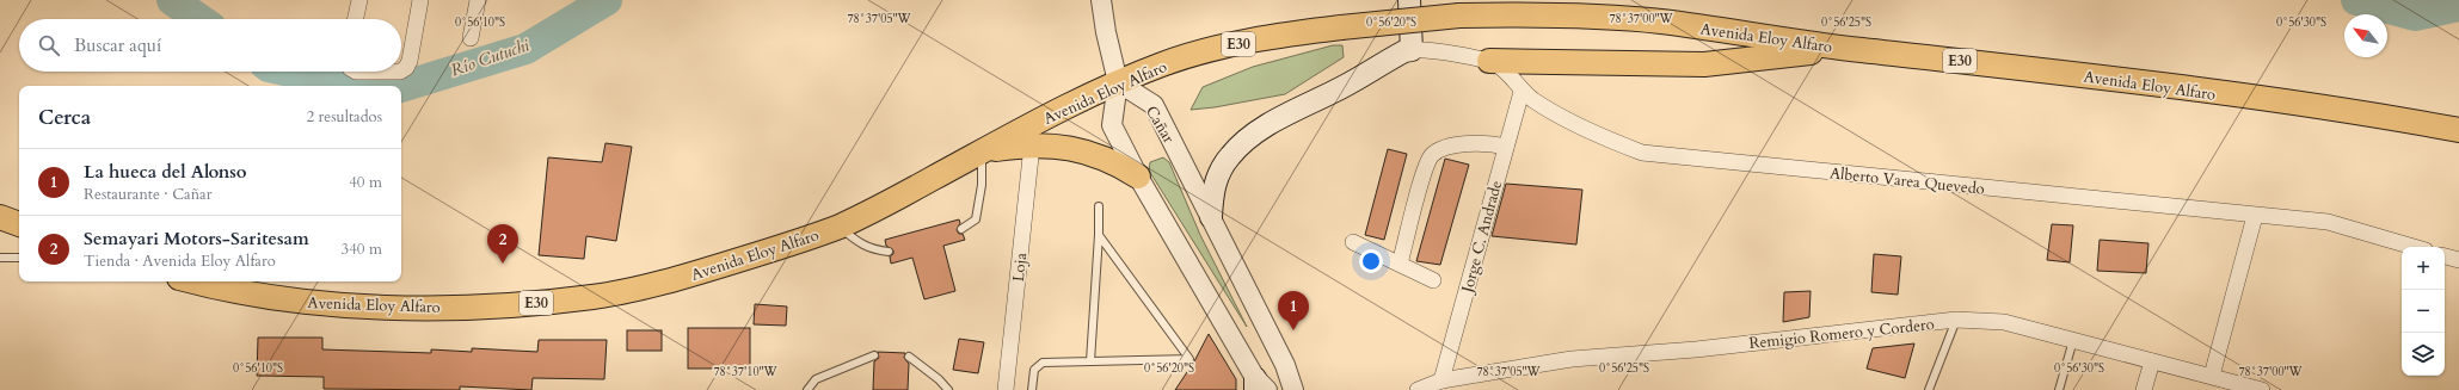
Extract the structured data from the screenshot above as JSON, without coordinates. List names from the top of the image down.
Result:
{
  "streets": {
    "main road": ["Avenida Eloy Alfaro", "E30"],
    "street": [
      "Cañar",
      "Alberto Varea Quevedo",
      "Jorge C. Andrade",
      "Loja",
      "Remigio Romero y Cordero"
    ]
  },
  "crossings": [
    ["Avenida Eloy Alfaro", "Cañar"],
    ["Alberto Varea Quevedo", "Jorge C. Andrade"],
    ["Jorge C. Andrade", "Remigio Romero y Cordero"]
  ],
  "water": ["Río Cutuchi"],
  "north": "top left",
  "page": {
    "search": "Buscar aquí",
    "heading": ["Cerca", "2 resultados"],
    "list": [
      {
        "mark": "1",
        "name": "La hueca del Alonso",
        "note": "Restaurante · Cañar",
        "value": "40 m"
      },
      {
        "mark": "2",
        "name": "Semayari Motors-Saritesam",
        "note": "Tienda · Avenida Eloy Alfaro",
        "value": "340 m"
      }
    ],
    "pins": ["2", "1"],
    "map_buttons": ["+", "−"]
  },
  "coordinates": [
    "78°37'05\"W",
    "78°37'00\"W",
    "0°56'10\"S",
    "0°56'20\"S",
    "0°56'25\"S",
    "0°56'30\"S",
    "78°37'10\"W"
  ]
}
